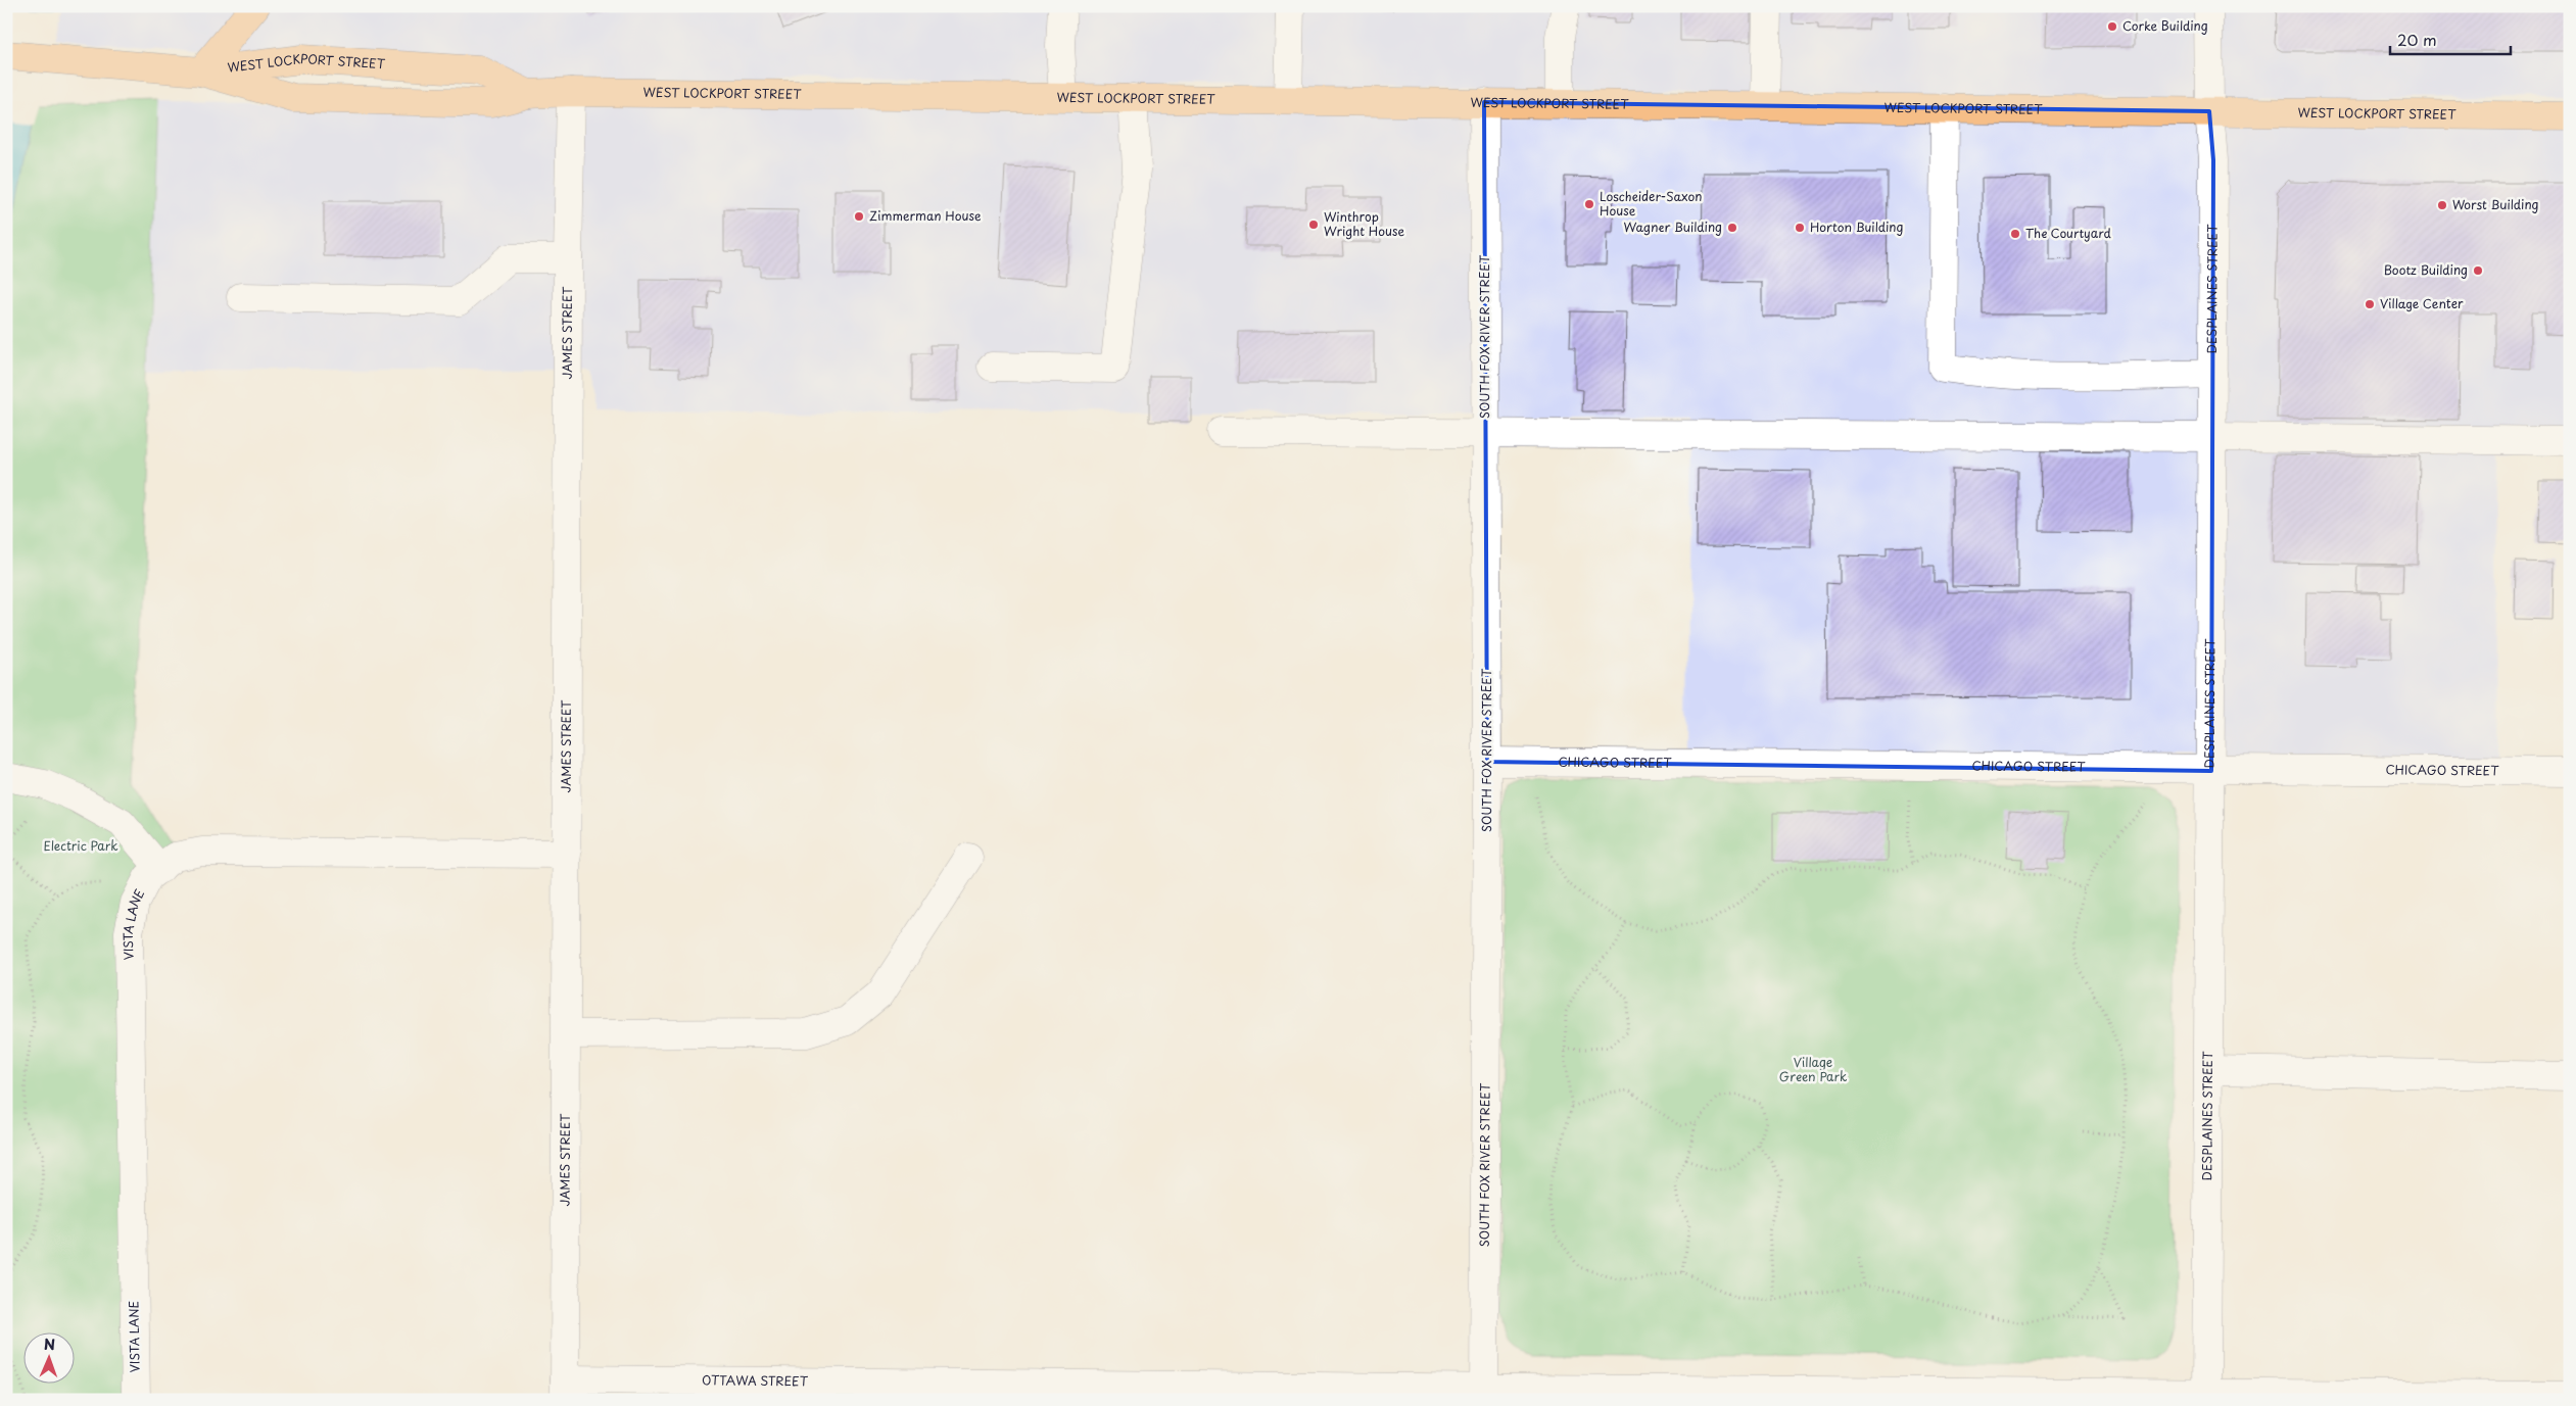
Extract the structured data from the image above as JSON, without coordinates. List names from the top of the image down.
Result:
{
  "streets": {
    "main road": ["WEST LOCKPORT STREET"],
    "street": [
      "DESPLAINES STREET",
      "JAMES STREET",
      "SOUTH FOX RIVER STREET",
      "CHICAGO STREET",
      "VISTA LANE",
      "OTTAWA STREET"
    ]
  },
  "crossings": [
    ["WEST LOCKPORT STREET", "DESPLAINES STREET"],
    ["WEST LOCKPORT STREET", "JAMES STREET"],
    ["WEST LOCKPORT STREET", "SOUTH FOX RIVER STREET"],
    ["DESPLAINES STREET", "CHICAGO STREET"],
    ["DESPLAINES STREET", "OTTAWA STREET"],
    ["JAMES STREET", "VISTA LANE"],
    ["JAMES STREET", "OTTAWA STREET"],
    ["SOUTH FOX RIVER STREET", "CHICAGO STREET"],
    ["SOUTH FOX RIVER STREET", "OTTAWA STREET"]
  ],
  "parks": ["Electric Park", "Village Green Park"],
  "places": [
    "Corke Building",
    "Loscheider-Saxon House",
    "Worst Building",
    "Zimmerman House",
    "Winthrop Wright House",
    "Wagner Building",
    "Horton Building",
    "The Courtyard",
    "Bootz Building",
    "Village Center"
  ],
  "scale_bar": "20 m",
  "north": "top"
}
